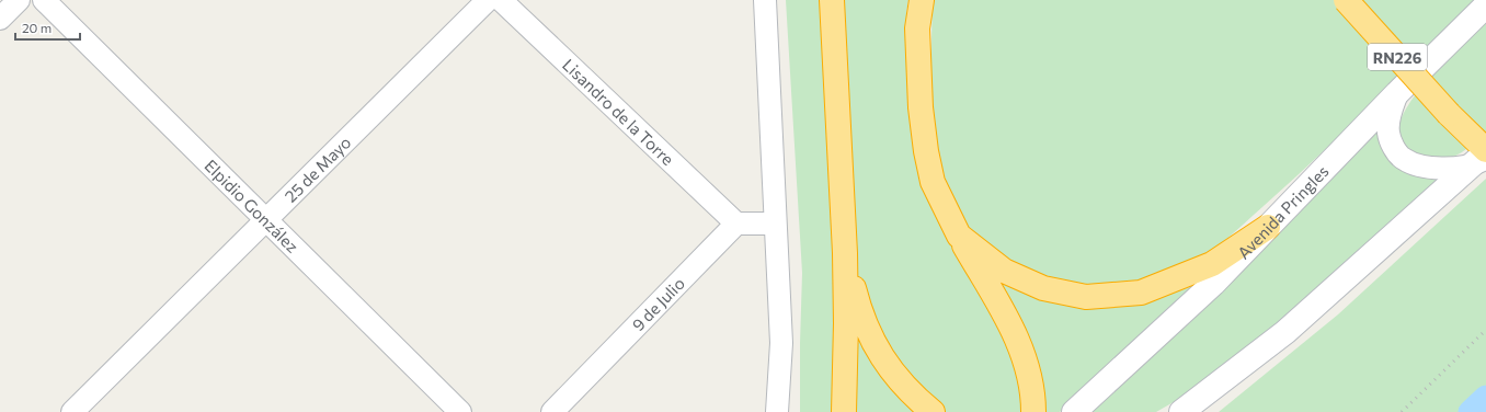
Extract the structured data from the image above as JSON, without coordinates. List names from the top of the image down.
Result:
{
  "streets": {
    "highway": ["RN226"],
    "main road": ["Avenida Pringles"],
    "street": [
      "Lisandro de la Torre",
      "25 de Mayo",
      "Elpidio González",
      "9 de Julio"
    ]
  },
  "crossings": [
    ["Lisandro de la Torre", "9 de Julio"],
    ["25 de Mayo", "Elpidio González"]
  ],
  "scale_bar": "20 m"
}
